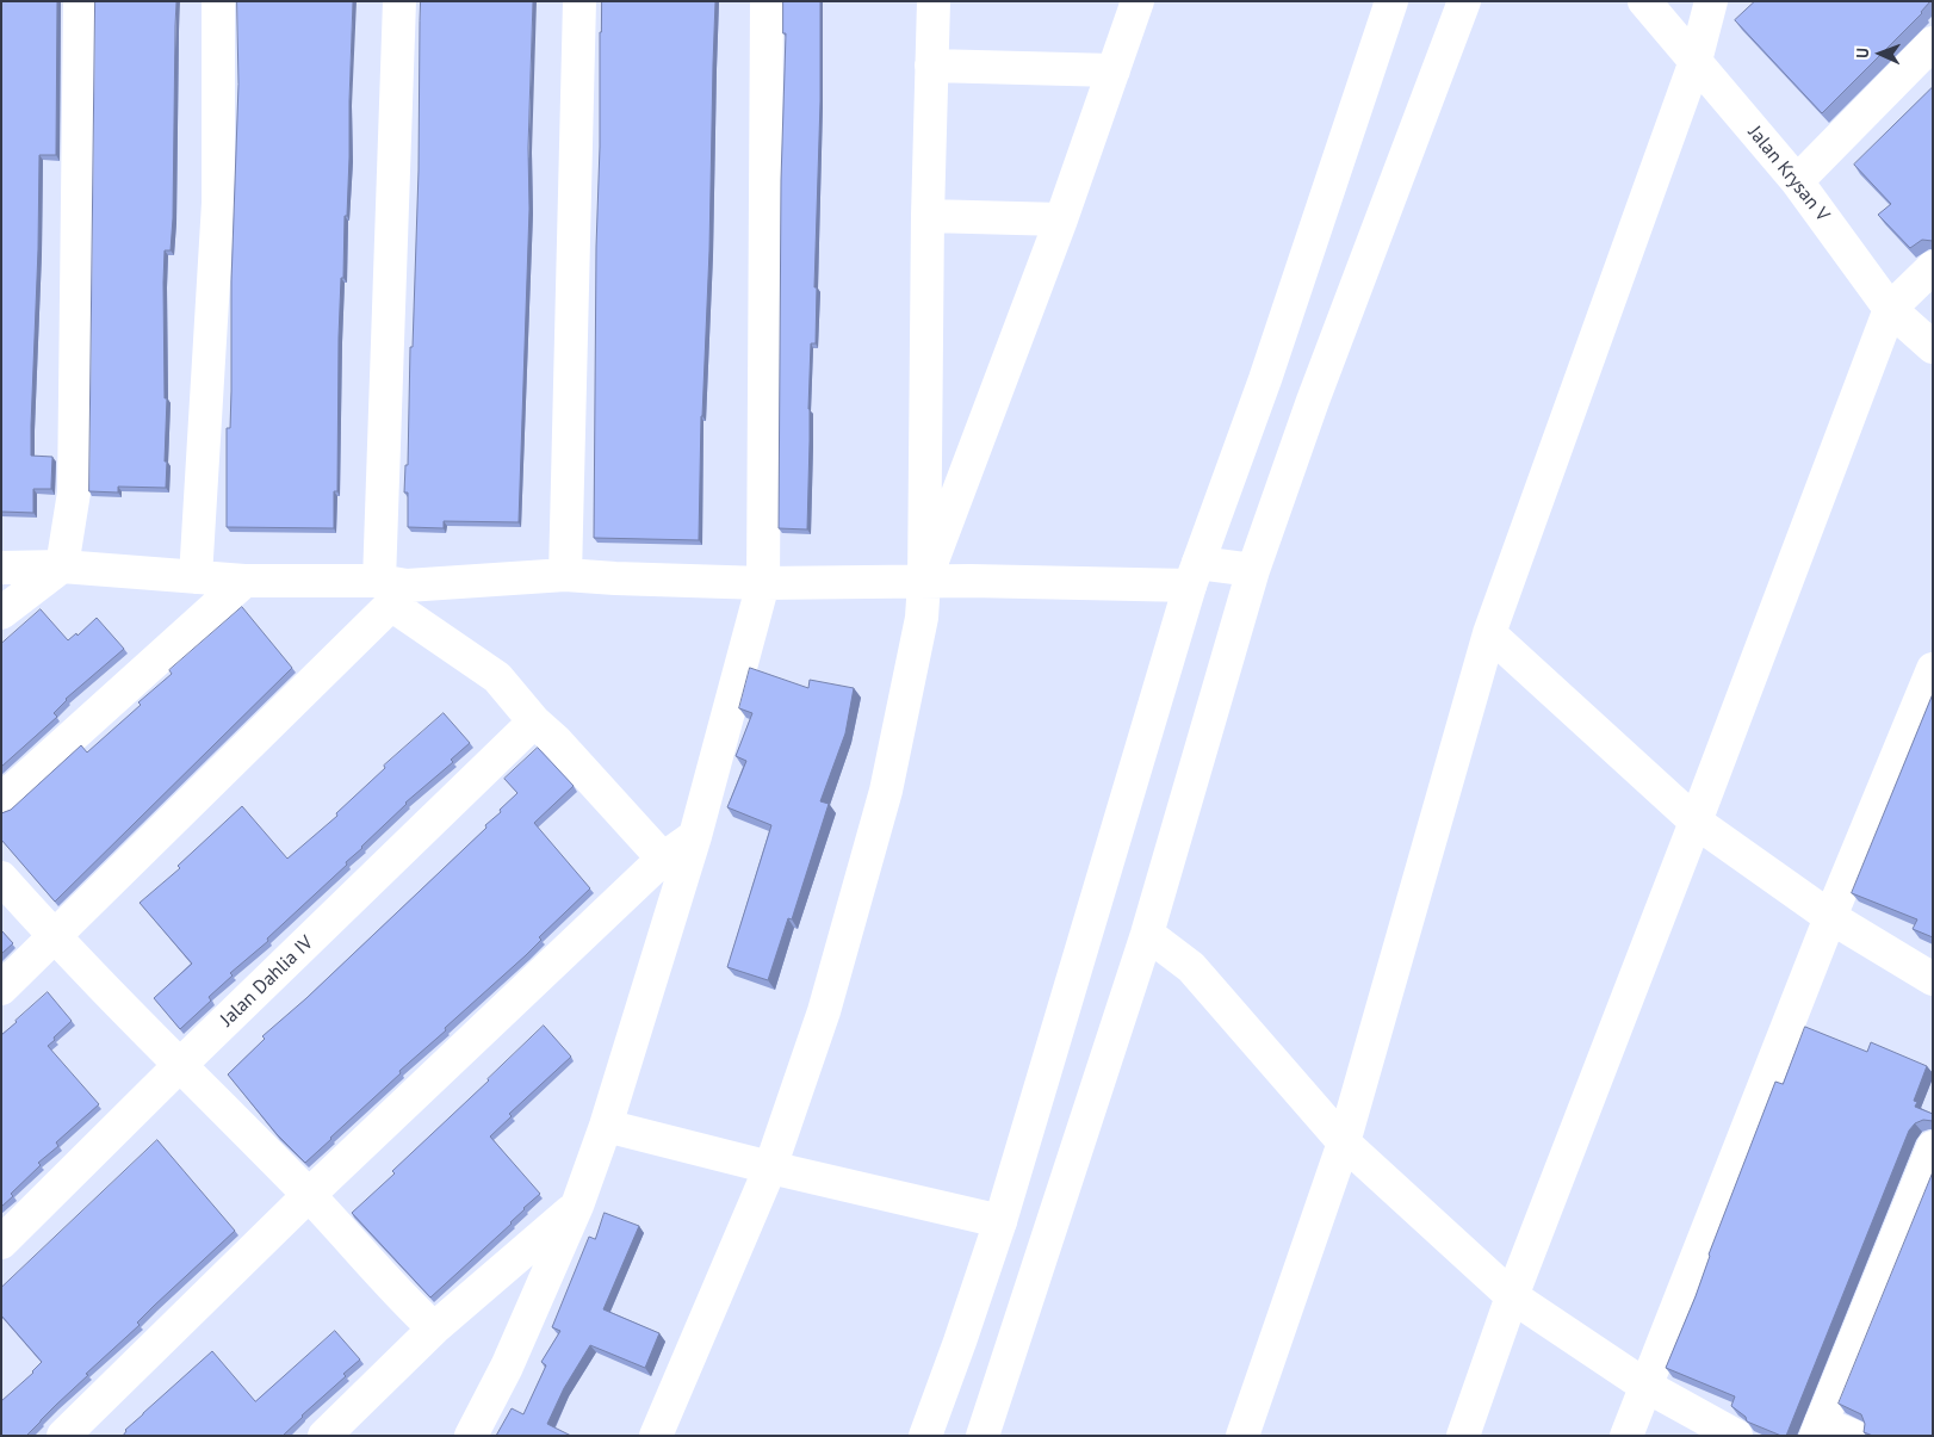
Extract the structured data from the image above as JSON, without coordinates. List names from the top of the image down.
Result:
{
  "streets": {
    "street": ["Jalan Krysan V", "Jalan Dahlia IV"]
  },
  "north": "left"
}
